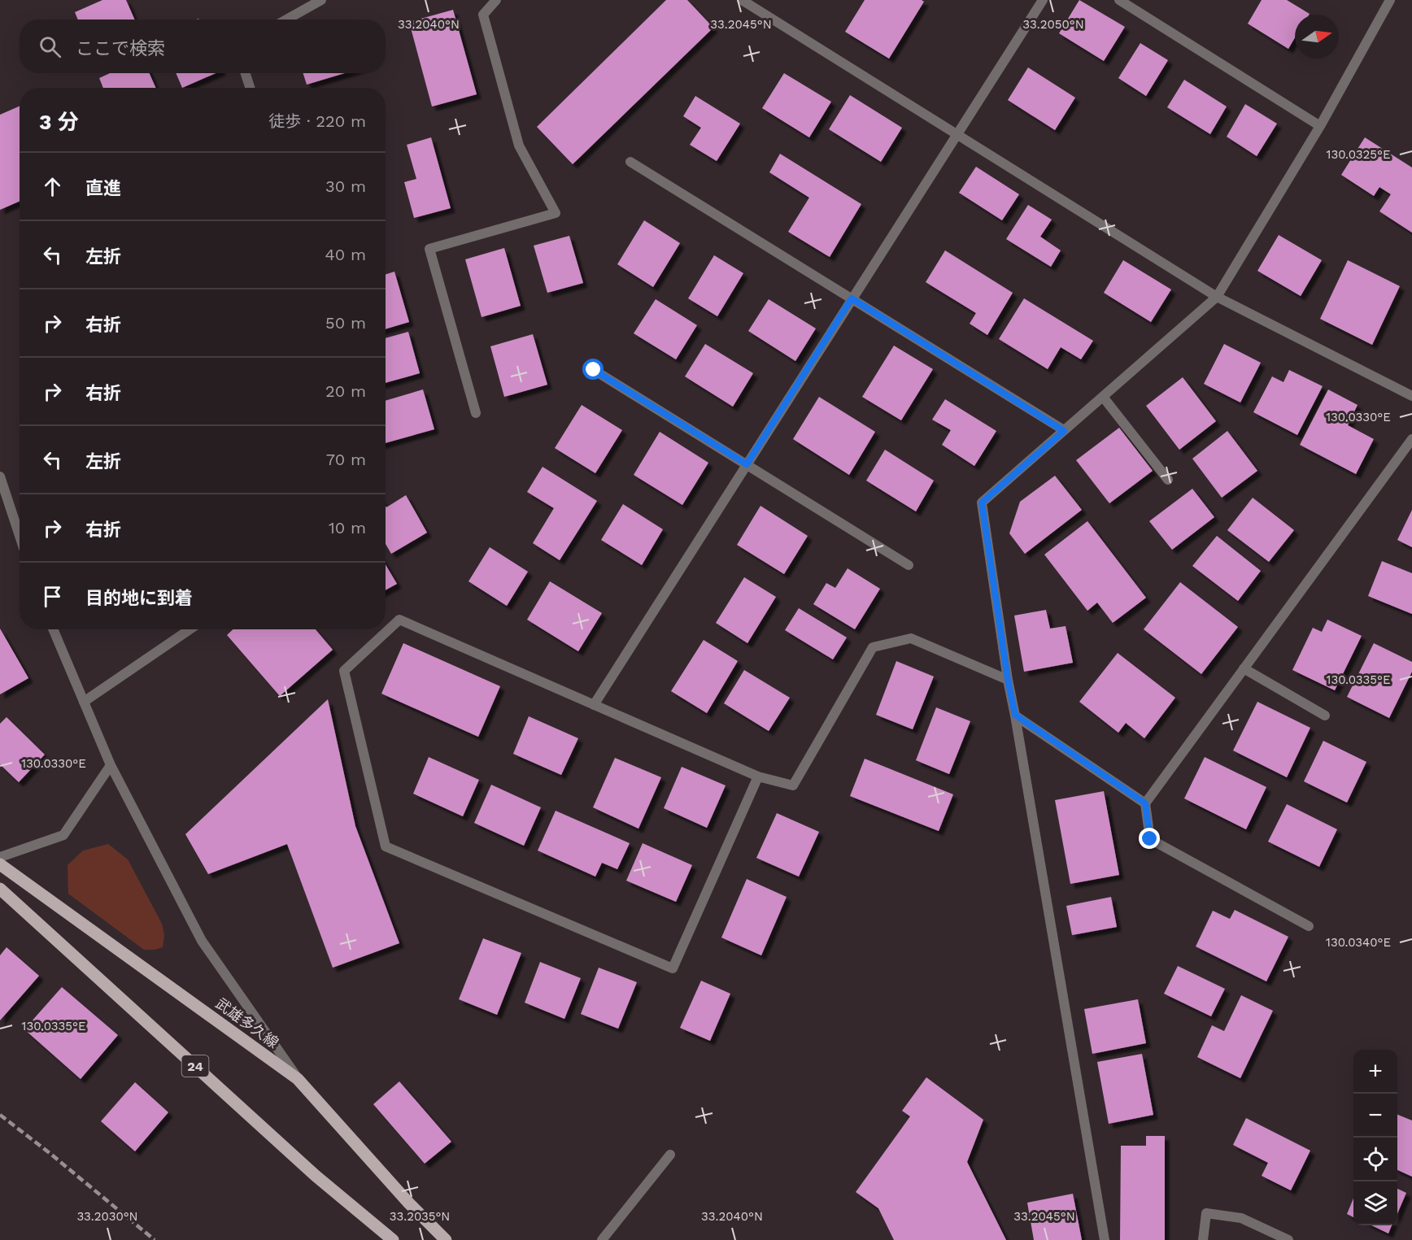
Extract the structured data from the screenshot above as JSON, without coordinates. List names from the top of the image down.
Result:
{
  "streets": {
    "main road": ["武雄多久線", "24"]
  },
  "north": "right",
  "page": {
    "search": "ここで検索",
    "heading": ["3 分", "徒歩 · 220 m"],
    "list": [
      ["直進", "30 m"],
      ["左折", "40 m"],
      ["右折", "50 m"],
      ["右折", "20 m"],
      ["左折", "70 m"],
      ["右折", "10 m"],
      "目的地に到着"
    ],
    "map_buttons": ["+", "−"]
  },
  "coordinates": [
    "33.2040°N",
    "33.2045°N",
    "33.2050°N",
    "130.0325°E",
    "130.0330°E",
    "130.0335°E",
    "130.0340°E",
    "33.2030°N",
    "33.2035°N"
  ]
}
